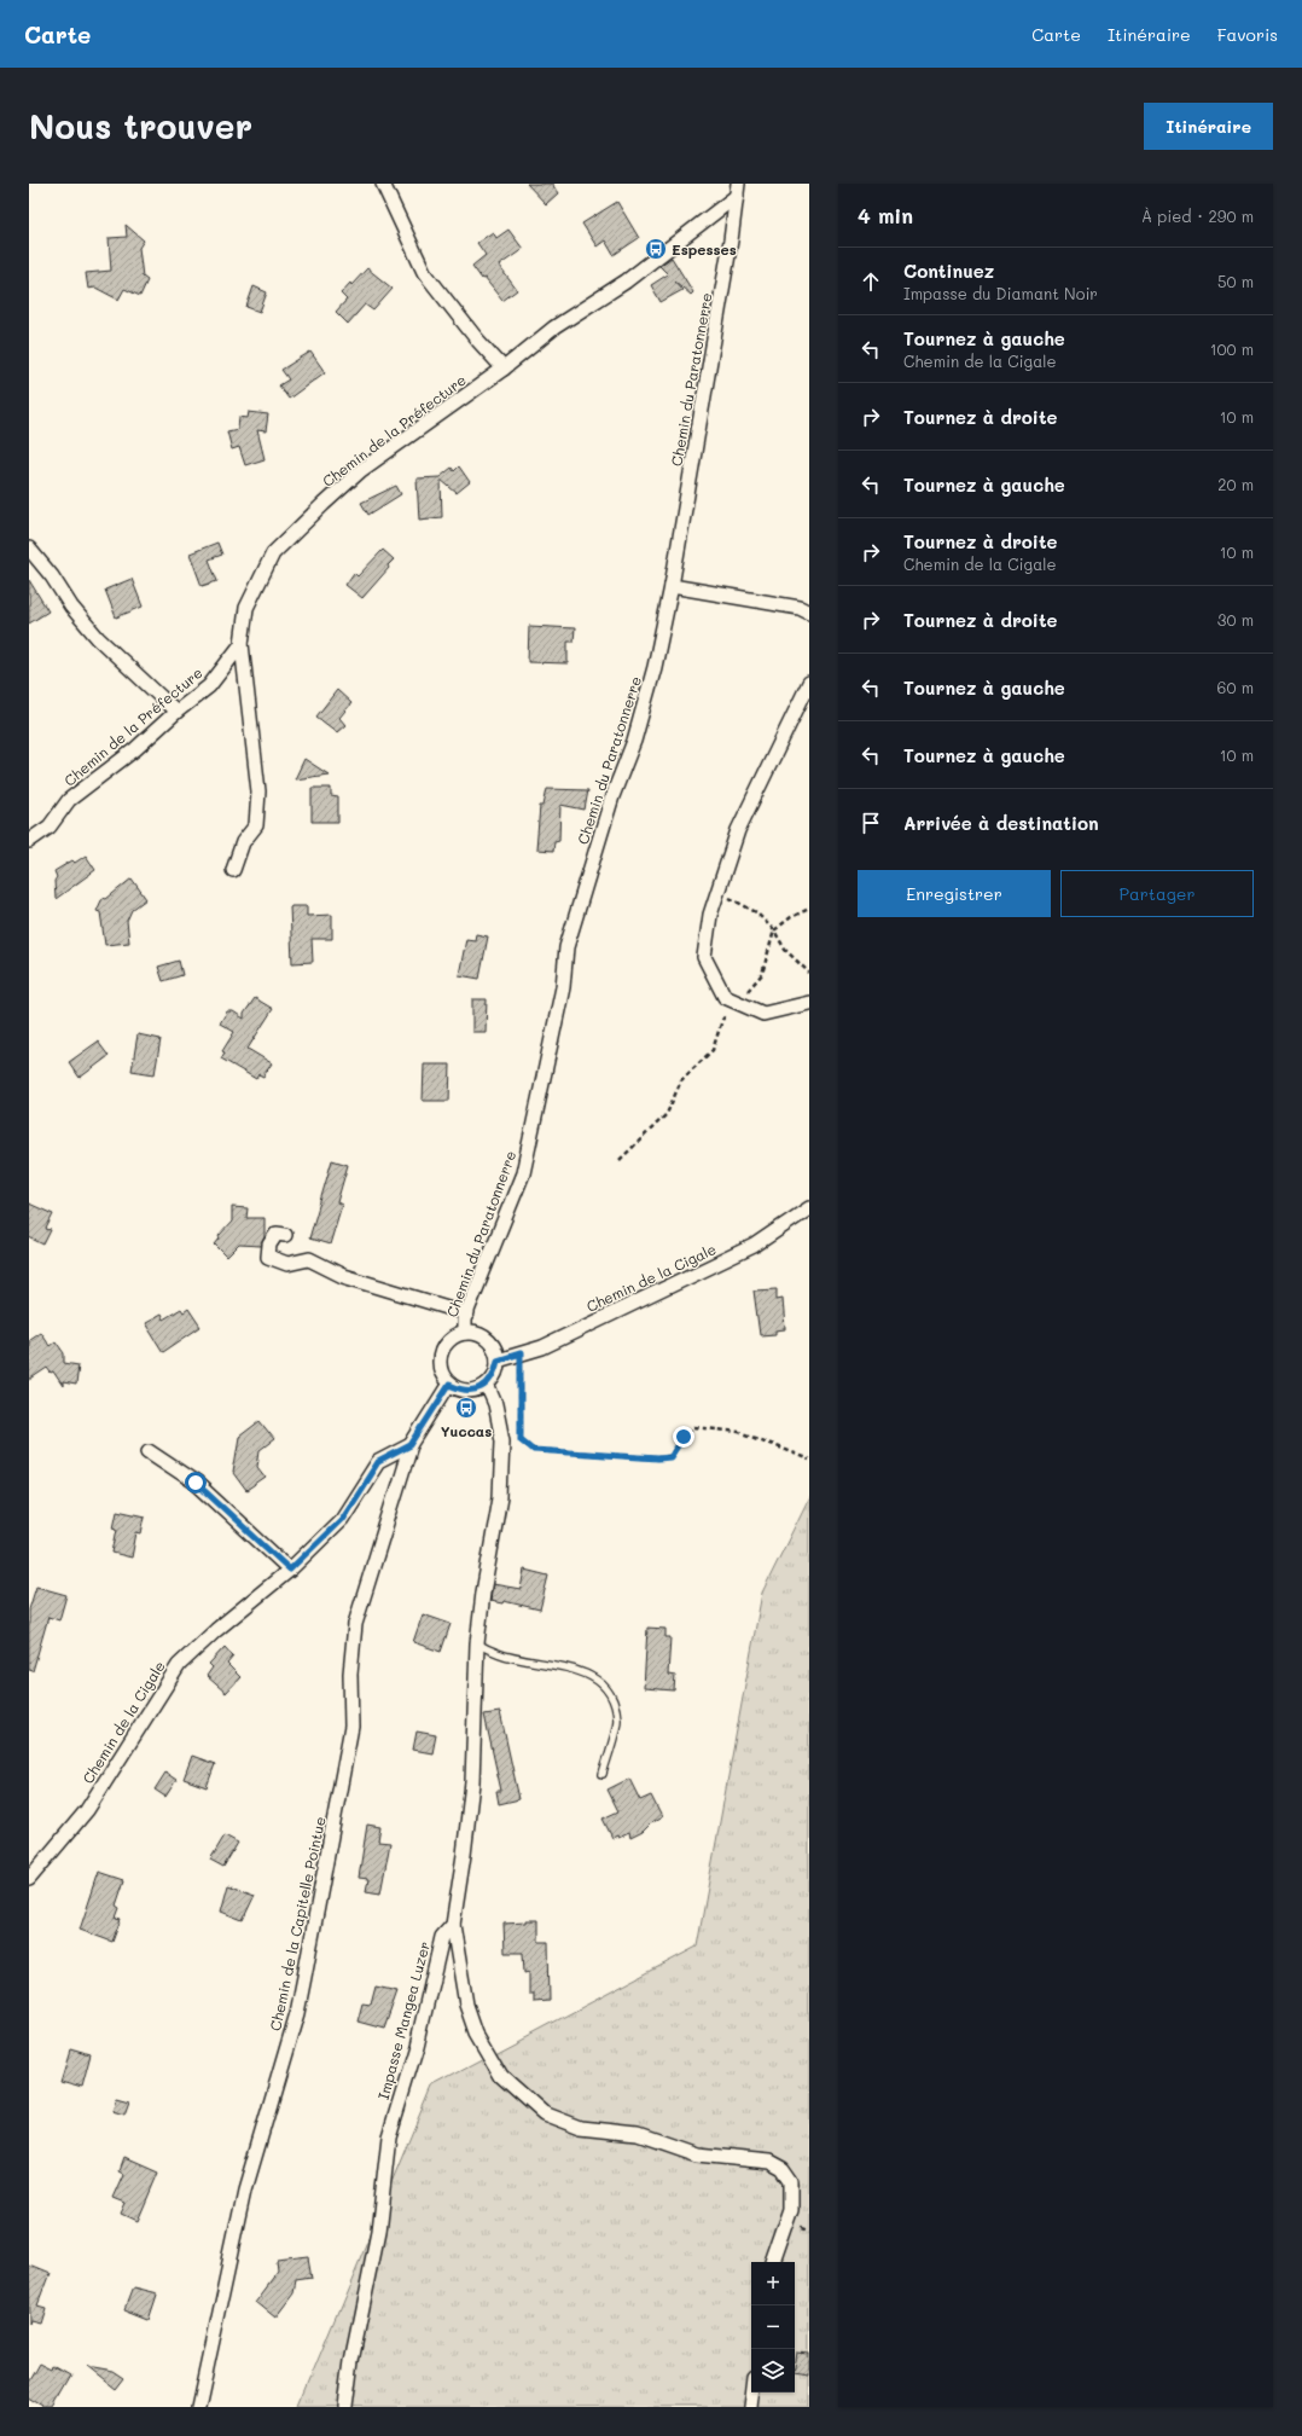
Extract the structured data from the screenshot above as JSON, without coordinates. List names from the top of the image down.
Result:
{
  "streets": {
    "street": [
      "Chemin du Paratonnerre",
      "Chemin de la Préfecture",
      "Chemin de la Cigale",
      "Chemin de la Capitelle Pointue",
      "Impasse Mangea Luzer"
    ]
  },
  "crossings": [
    ["Chemin du Paratonnerre", "Chemin de la Préfecture"],
    ["Chemin du Paratonnerre", "Chemin de la Cigale"],
    ["Chemin du Paratonnerre", "Impasse Mangea Luzer"],
    ["Chemin de la Cigale", "Chemin de la Capitelle Pointue"],
    ["Chemin de la Cigale", "Impasse Mangea Luzer"]
  ],
  "places": {
    "bus stop": ["Espesses", "Yuccas"]
  },
  "page": {
    "header": "Carte",
    "nav": ["Carte", "Itinéraire", "Favoris"],
    "buttons": [
      "Itinéraire",
      ["Enregistrer", "Partager"]
    ],
    "title": "Nous trouver",
    "heading": ["4 min", "À pied · 290 m"],
    "list": [
      ["Continuez", "Impasse du Diamant Noir", "50 m"],
      ["Tournez à gauche", "Chemin de la Cigale", "100 m"],
      ["Tournez à droite", "10 m"],
      ["Tournez à gauche", "20 m"],
      ["Tournez à droite", "Chemin de la Cigale", "10 m"],
      ["Tournez à droite", "30 m"],
      ["Tournez à gauche", "60 m"],
      ["Tournez à gauche", "10 m"],
      "Arrivée à destination"
    ],
    "map_buttons": ["+", "−"]
  }
}
